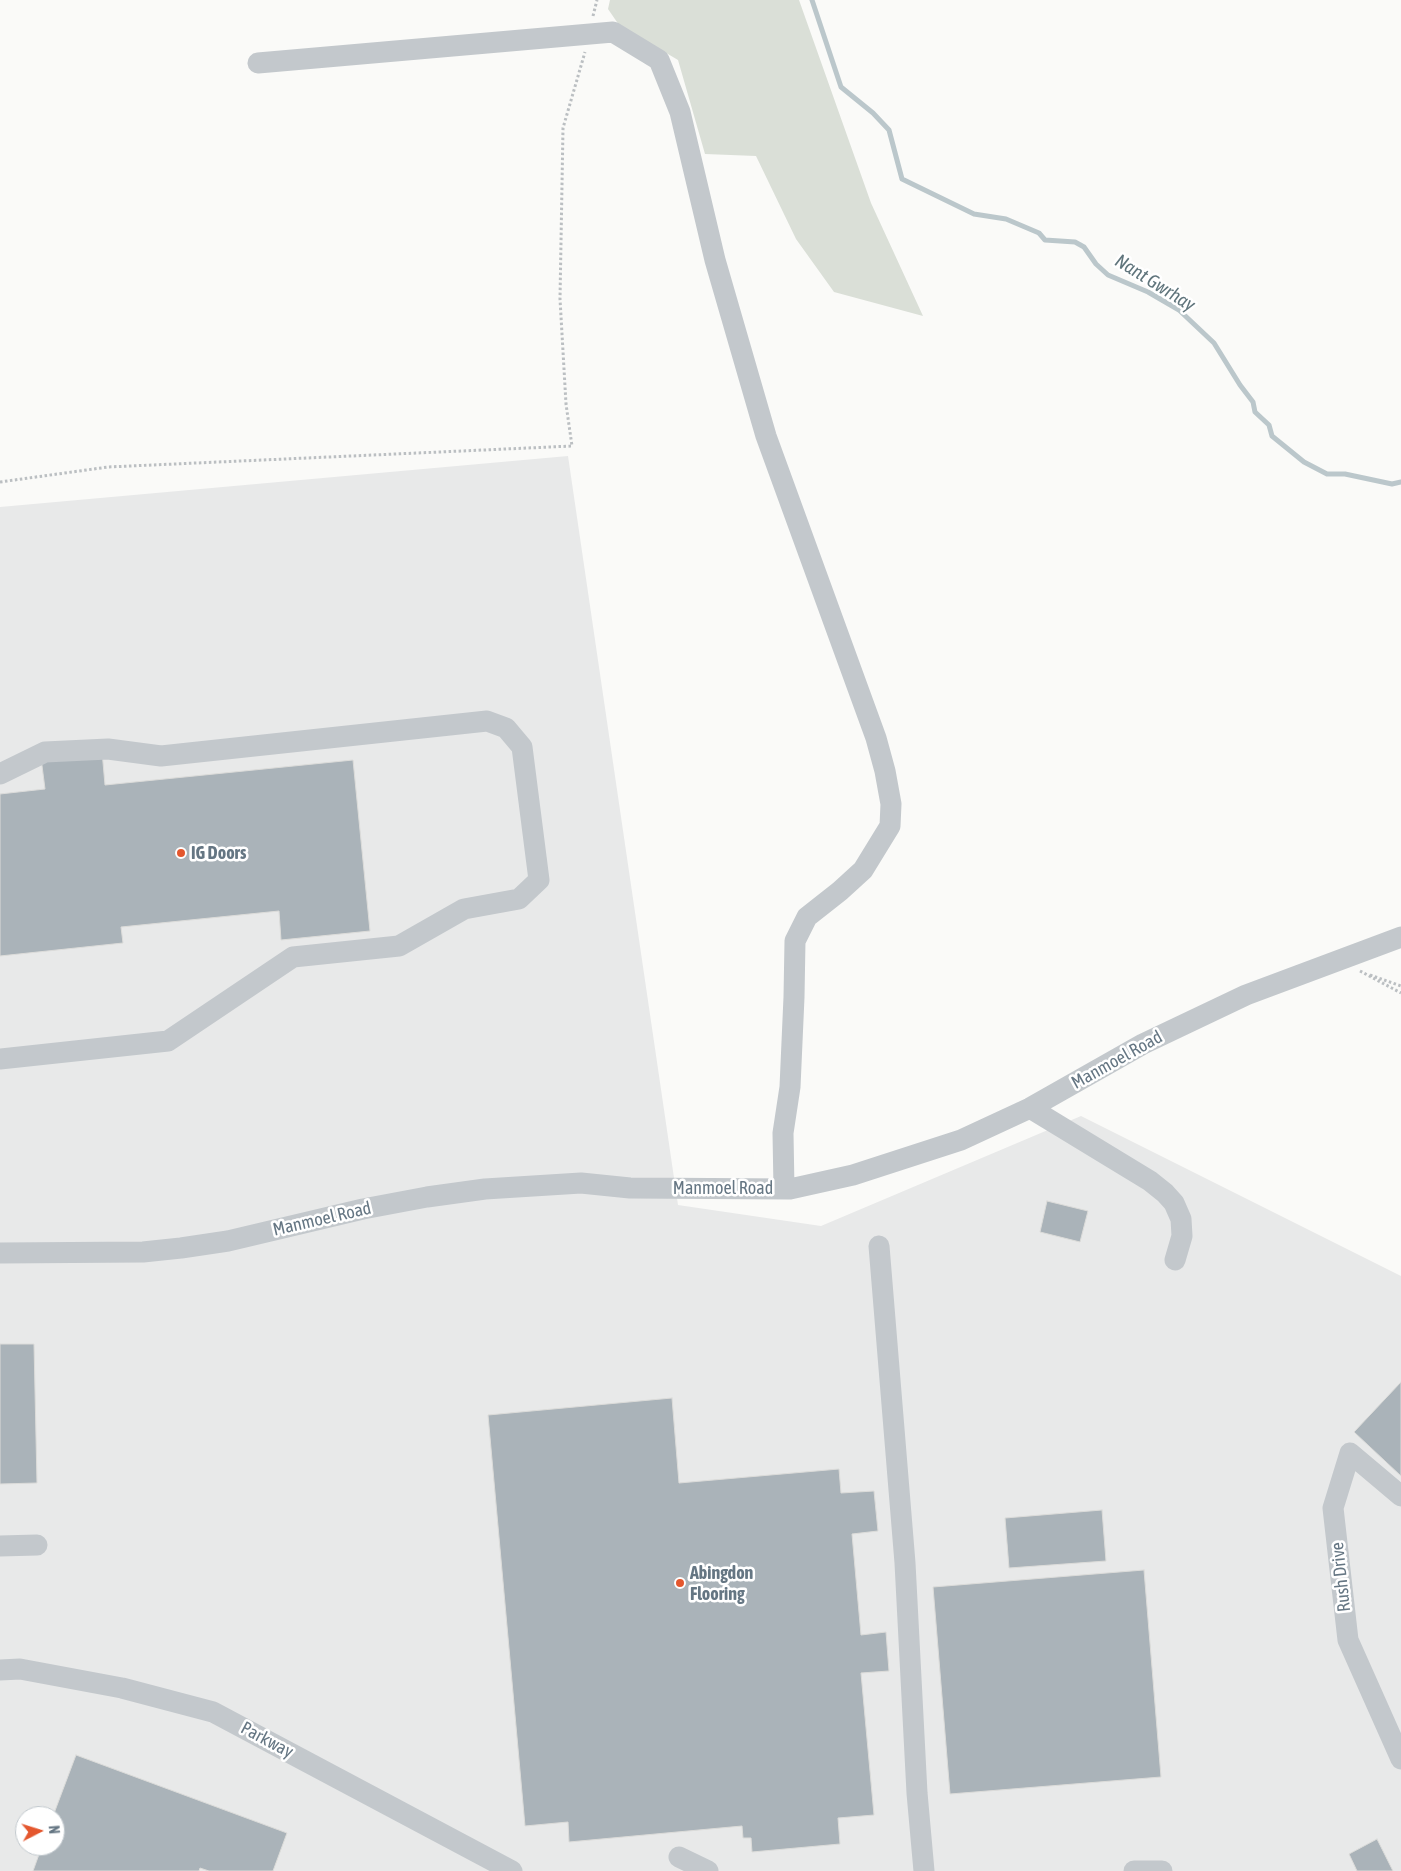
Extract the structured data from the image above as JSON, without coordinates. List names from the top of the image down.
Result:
{
  "streets": {
    "street": ["Manmoel Road", "Rush Drive", "Parkway"]
  },
  "water": ["Nant Gwrhay"],
  "places": ["IG Doors", "Abingdon Flooring"],
  "north": "right"
}
